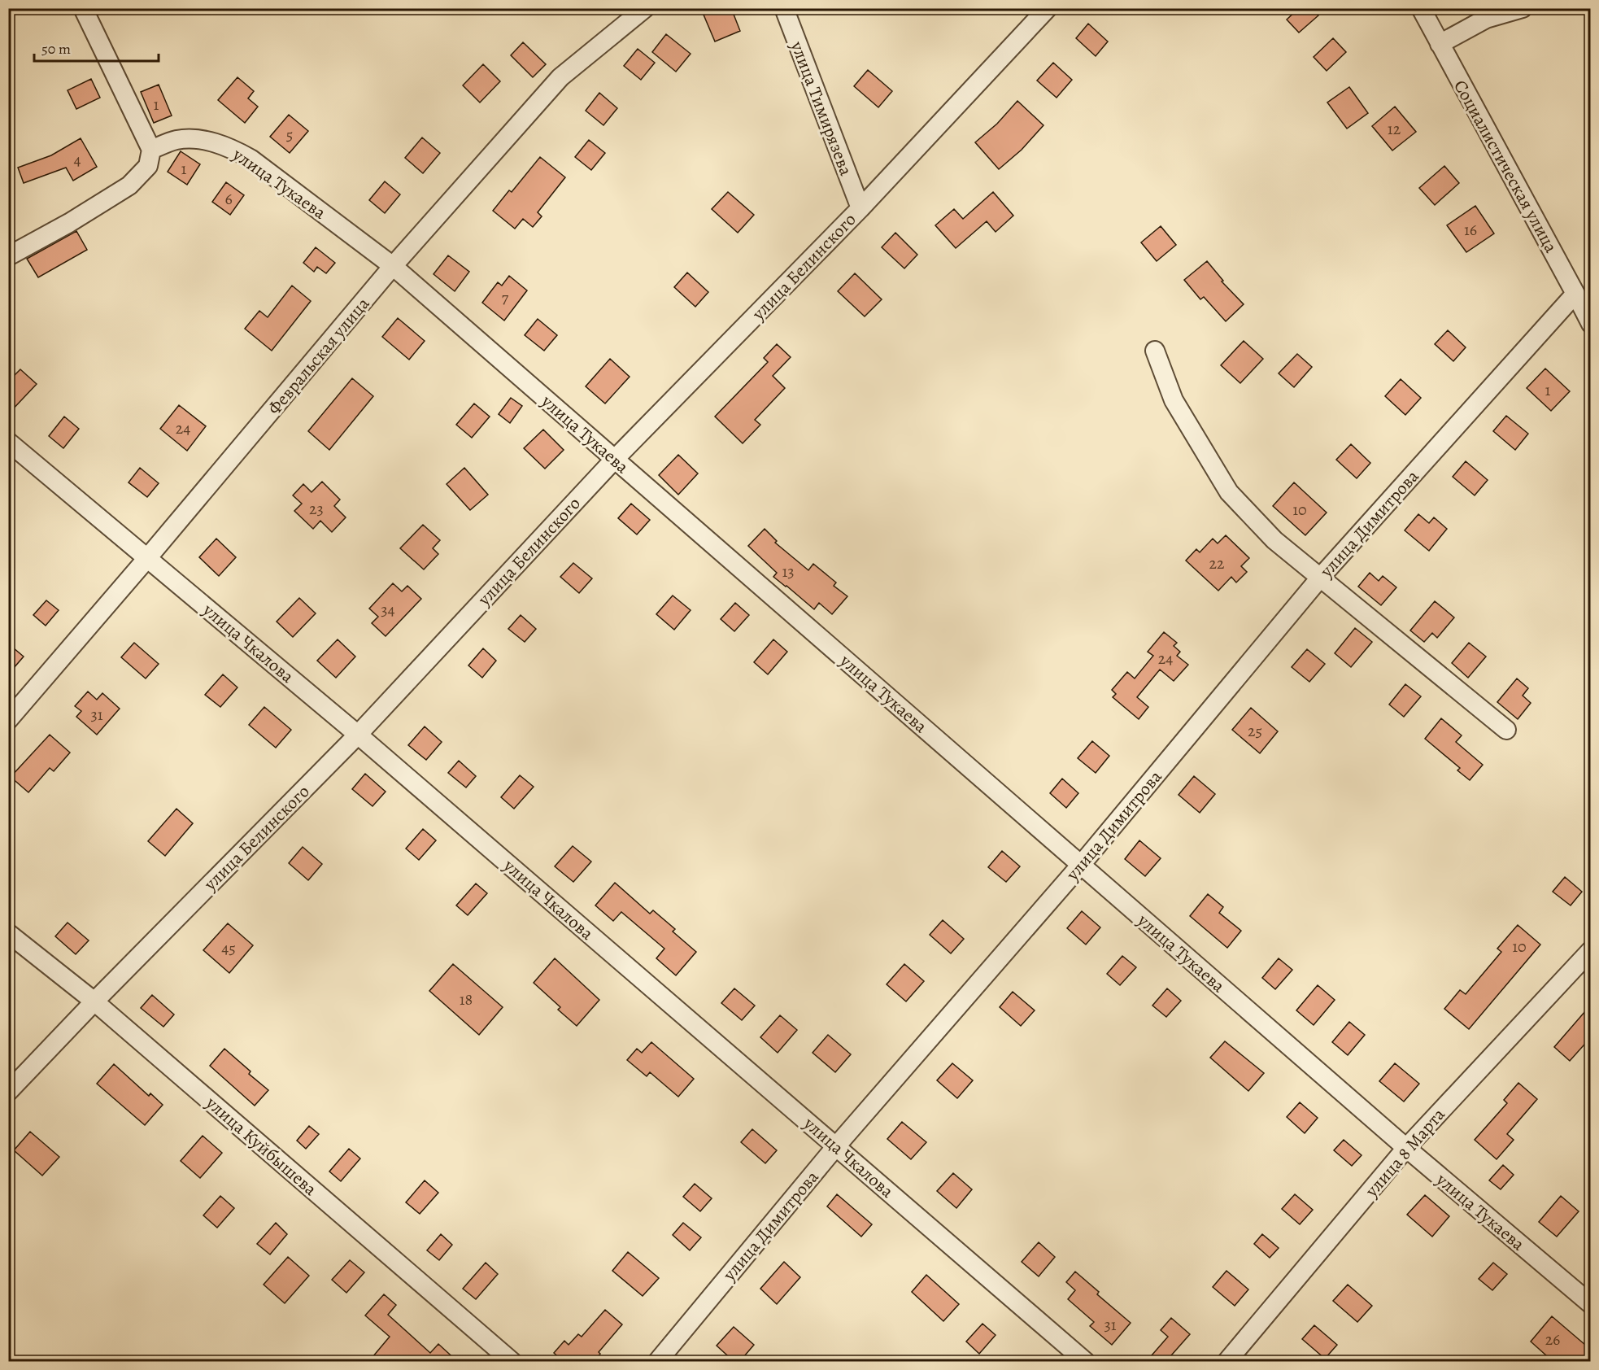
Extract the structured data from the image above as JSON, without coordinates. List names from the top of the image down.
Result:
{
  "streets": {
    "street": [
      "улица Тимирязева",
      "Социалистическая улица",
      "улица Тукаева",
      "улица Белинского",
      "Февральская улица",
      "улица Димитрова",
      "улица Чкалова",
      "улица Куйбышева",
      "улица 8 Марта"
    ]
  },
  "crossings": [
    ["улица Тимирязева", "улица Белинского"],
    ["Социалистическая улица", "улица Димитрова"],
    ["улица Тукаева", "улица Белинского"],
    ["улица Тукаева", "Февральская улица"],
    ["улица Тукаева", "улица Димитрова"],
    ["улица Тукаева", "улица 8 Марта"],
    ["улица Белинского", "улица Чкалова"],
    ["улица Белинского", "улица Куйбышева"],
    ["Февральская улица", "улица Чкалова"],
    ["улица Димитрова", "улица Чкалова"]
  ],
  "house_numbers": [
    "1",
    "12",
    "5",
    "4",
    "1",
    "6",
    "16",
    "7",
    "1",
    "24",
    "23",
    "10",
    "22",
    "13",
    "34",
    "24",
    "31",
    "25",
    "10",
    "45",
    "18",
    "31",
    "26"
  ],
  "scale_bar": "50 m"
}
